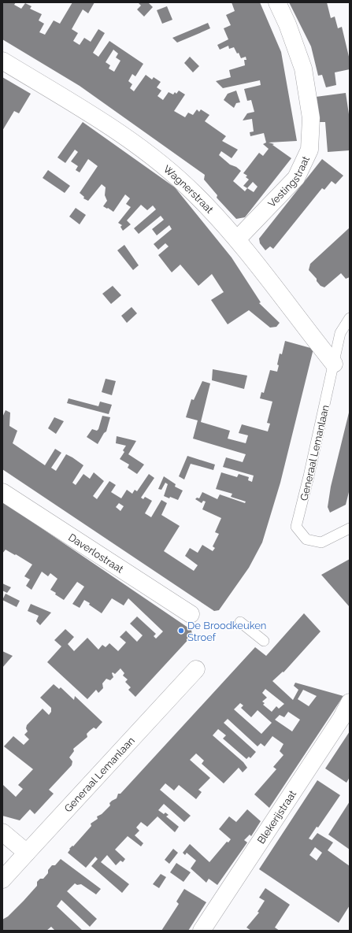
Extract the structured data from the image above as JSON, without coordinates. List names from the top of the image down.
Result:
{
  "streets": {
    "street": [
      "Vestingstraat",
      "Wagnerstraat",
      "Generaal Lemanlaan",
      "Daverlostraat",
      "Blekerijstraat"
    ]
  },
  "crossings": [
    ["Vestingstraat", "Wagnerstraat"],
    ["Wagnerstraat", "Generaal Lemanlaan"]
  ],
  "places": ["De Broodkeuken Stroef"]
}
